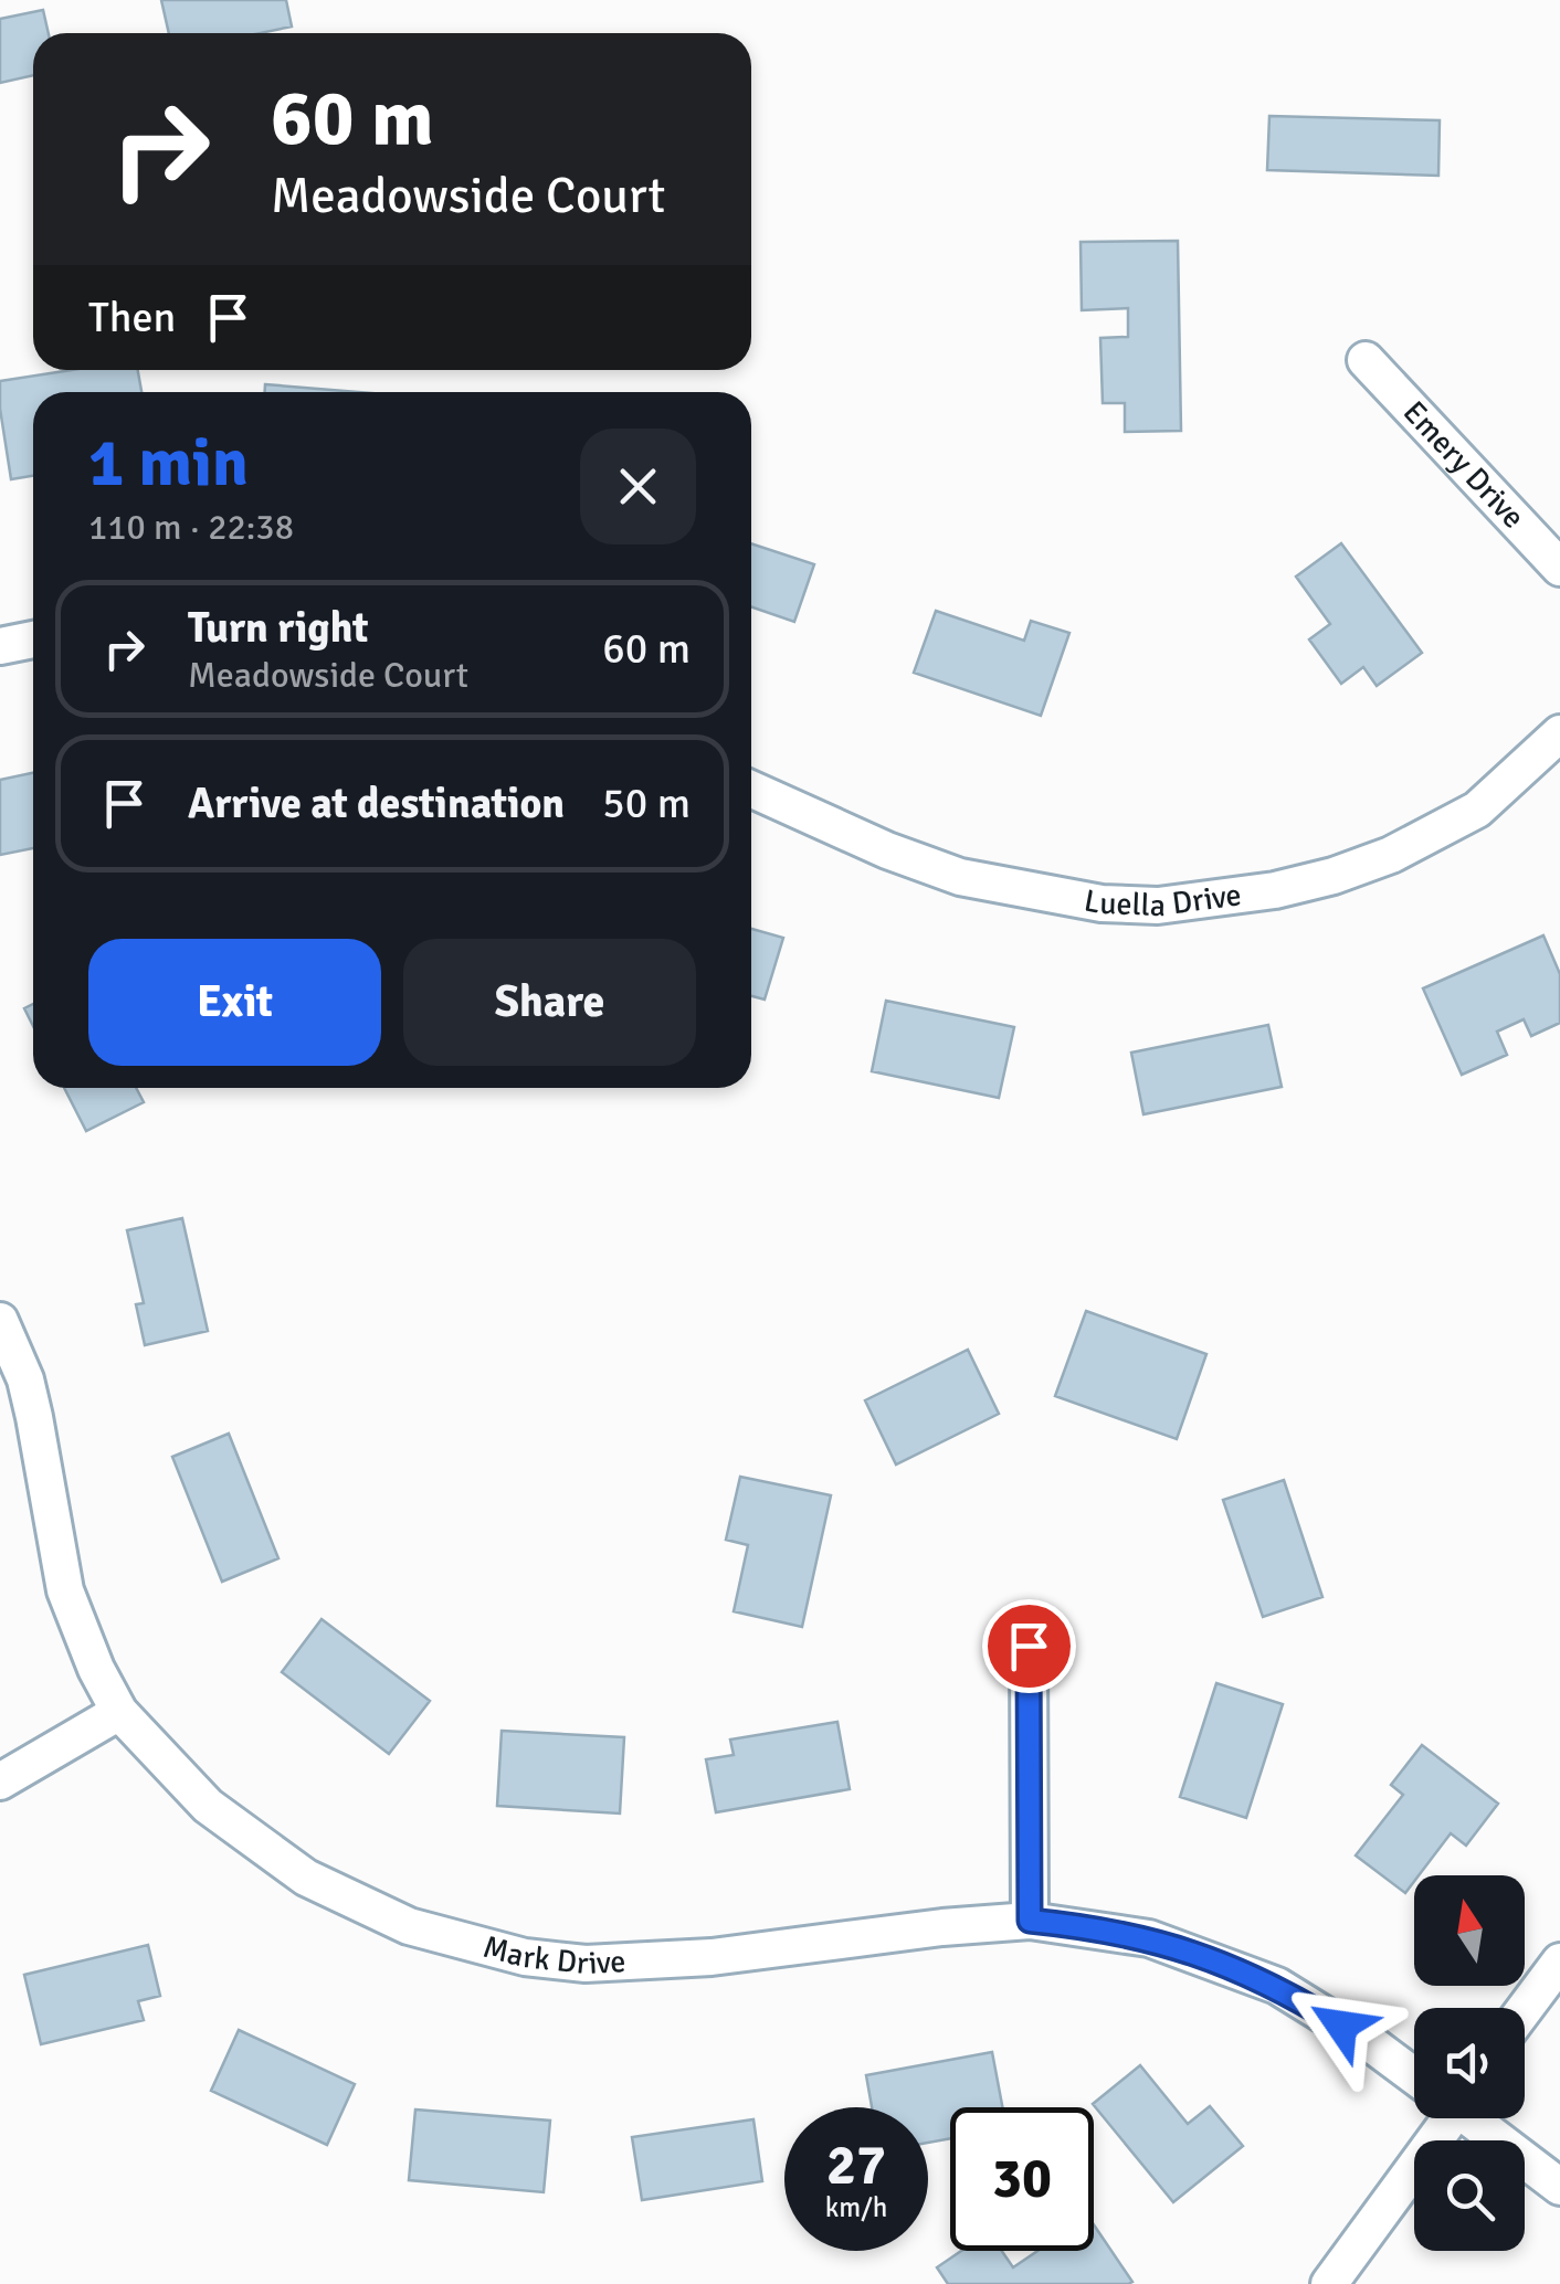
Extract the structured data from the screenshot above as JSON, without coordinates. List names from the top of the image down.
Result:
{
  "streets": {
    "street": ["Emery Drive", "Luella Drive", "Mark Drive"]
  },
  "north": "top",
  "page": {
    "turn": ["60 m", "Meadowside Court"],
    "then": "Then",
    "heading": ["1 min", "110 m · 22:38"],
    "list": [
      {
        "name": "Turn right",
        "note": "Meadowside Court",
        "value": "60 m"
      },
      {
        "name": "Arrive at destination",
        "value": "50 m"
      }
    ],
    "buttons": ["Exit", "Share"],
    "speed": "27 km/h",
    "limit": "30"
  }
}
